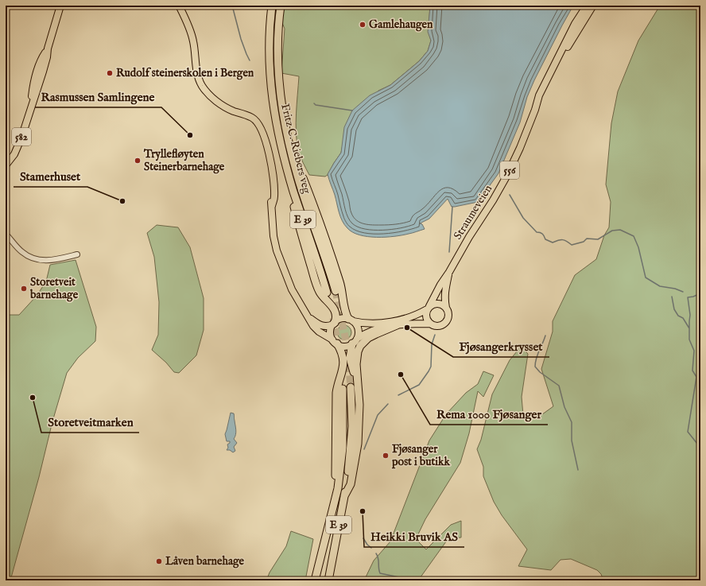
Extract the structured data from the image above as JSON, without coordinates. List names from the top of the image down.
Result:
{
  "streets": {
    "highway": ["Fritz C. Riebers veg", "E 39"],
    "main road": ["582", "556", "Straumeveien"]
  },
  "crossings": [
    ["Fritz C. Riebers veg", "E 39"],
    ["556", "Straumeveien"],
    ["556", "E 39"]
  ],
  "places": [
    "Gamlehaugen",
    "Rudolf steinerskolen i Bergen",
    "Rasmussen Samlingene",
    "Tryllefløyten Steinerbarnehage",
    "Stamerhuset",
    "Storetveit barnehage",
    "Fjøsangerkrysset",
    "Rema 1000 Fjøsanger",
    "Storetveitmarken",
    "Fjøsanger post i butikk",
    "Heikki Bruvik AS",
    "Låven barnehage"
  ]
}
